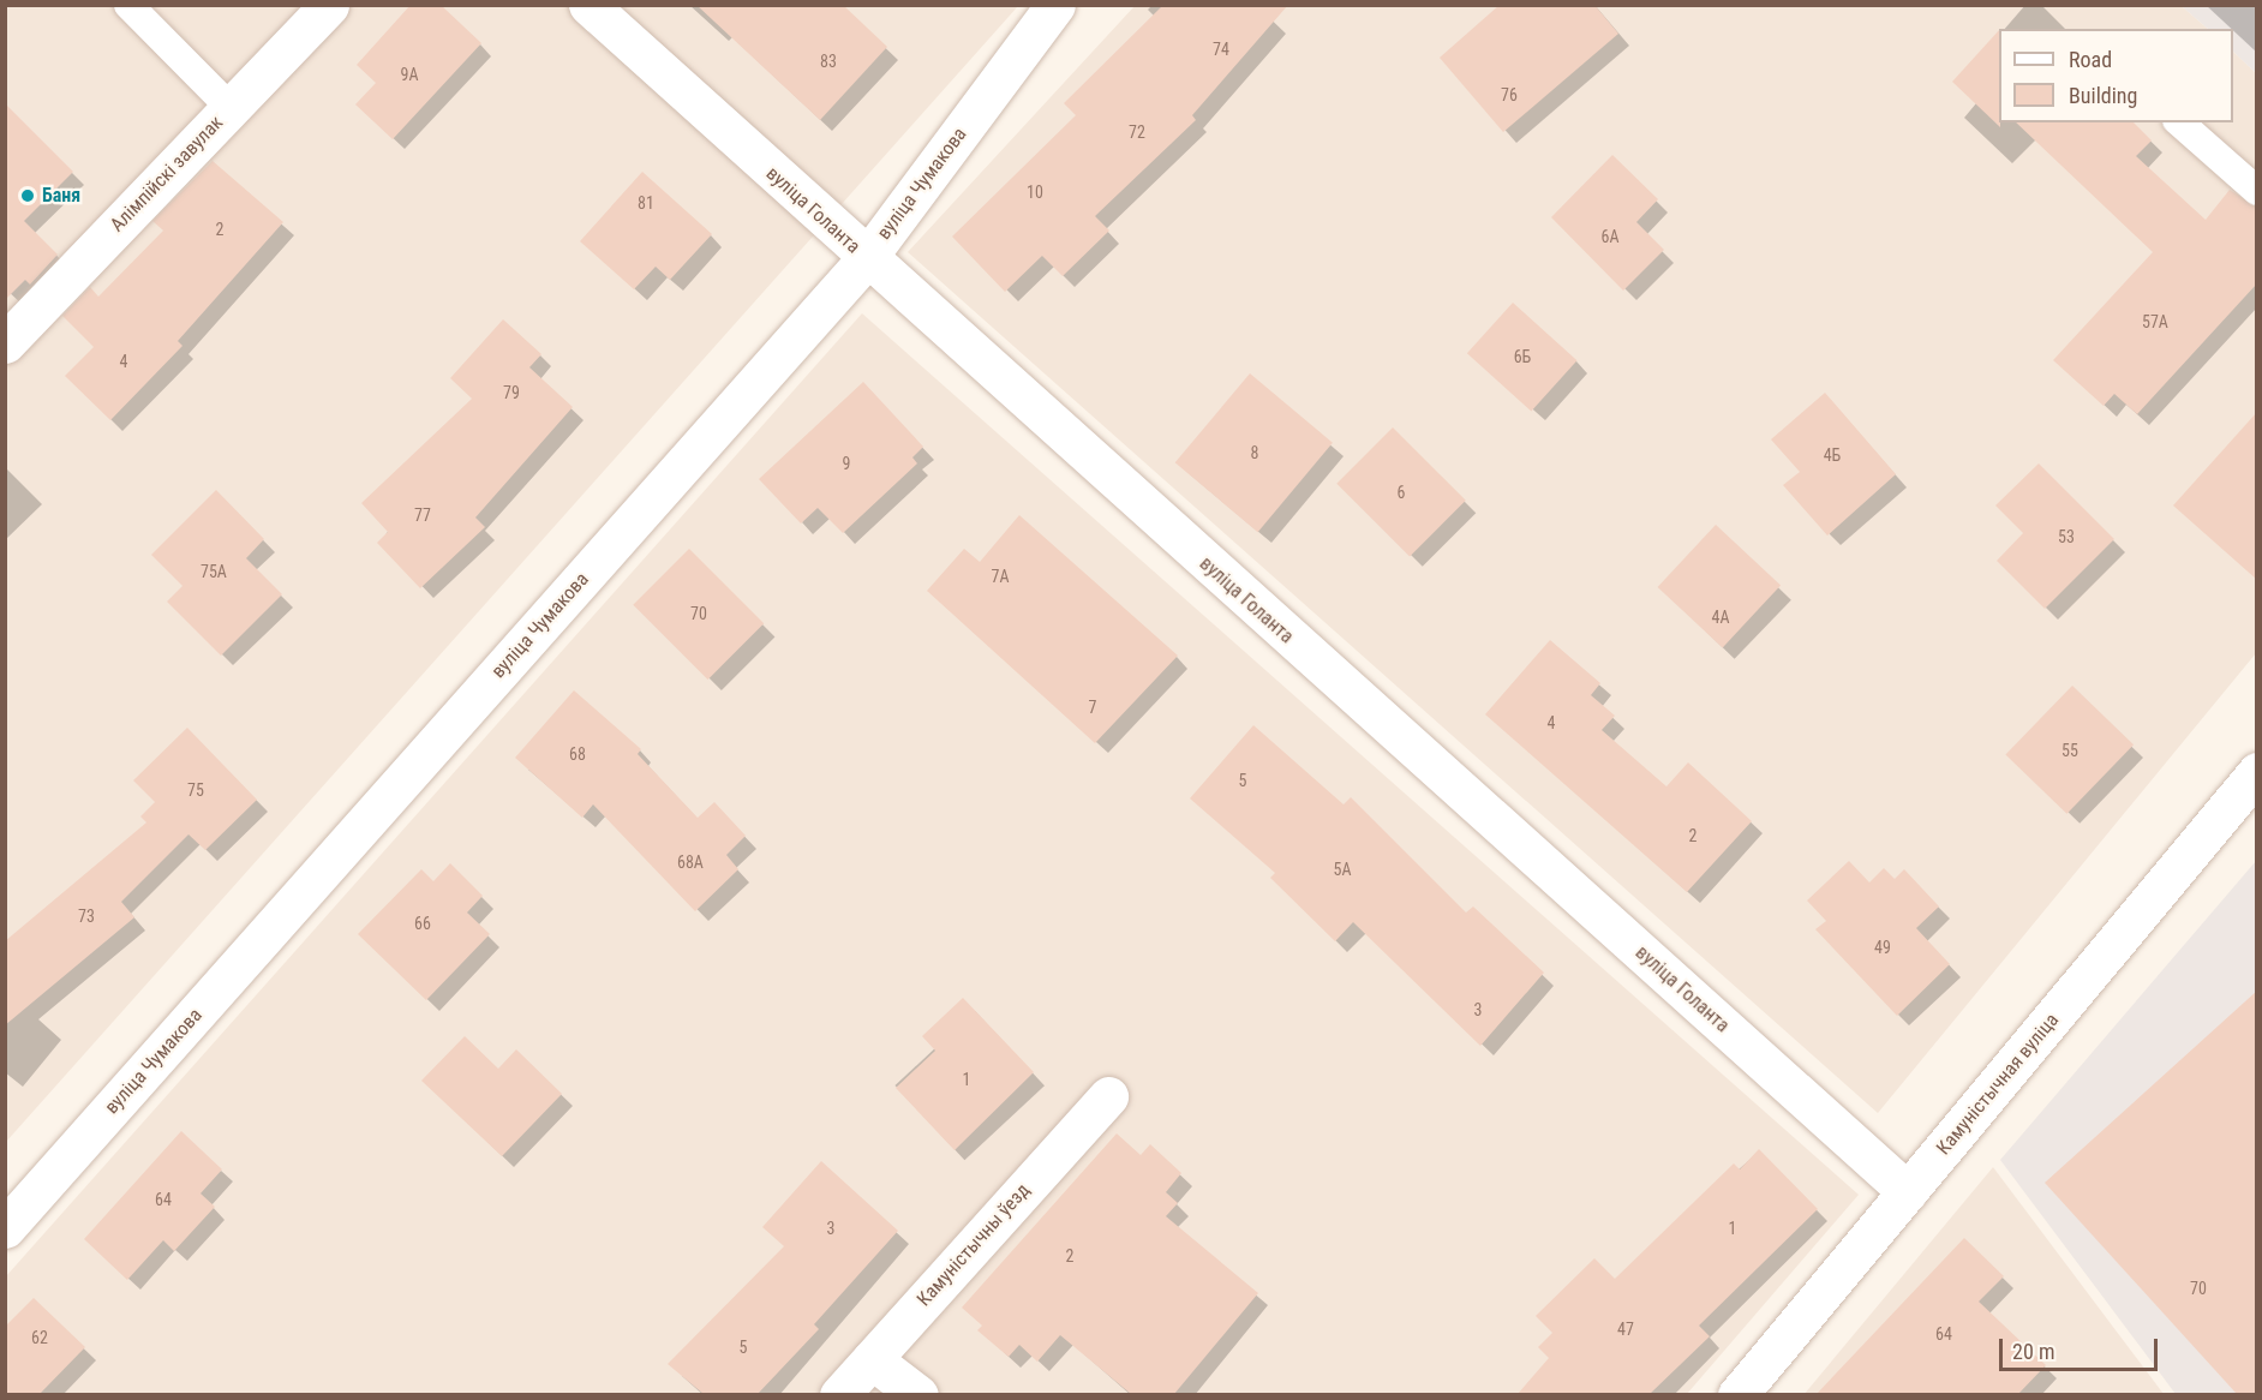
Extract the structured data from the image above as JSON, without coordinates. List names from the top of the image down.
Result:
{
  "streets": {
    "street": [
      "Алімпійскі завулак",
      "вуліца Чумакова",
      "вуліца Голанта",
      "Камуністычная вуліца",
      "Камуністычны ўезд"
    ]
  },
  "crossings": [
    ["вуліца Чумакова", "вуліца Голанта"],
    ["вуліца Голанта", "Камуністычная вуліца"]
  ],
  "places": ["Баня"],
  "house_numbers": [
    "74",
    "83",
    "9А",
    "76",
    "72",
    "10",
    "81",
    "2",
    "6А",
    "57А",
    "6Б",
    "4",
    "79",
    "8",
    "4Б",
    "9",
    "6",
    "77",
    "53",
    "75А",
    "7А",
    "70",
    "4А",
    "7",
    "4",
    "55",
    "68",
    "5",
    "75",
    "2",
    "68А",
    "5А",
    "73",
    "66",
    "49",
    "3",
    "1",
    "64",
    "3",
    "1",
    "2",
    "70",
    "47",
    "64",
    "62",
    "5"
  ],
  "legend": ["Road", "Building"],
  "scale_bar": "20 m"
}
